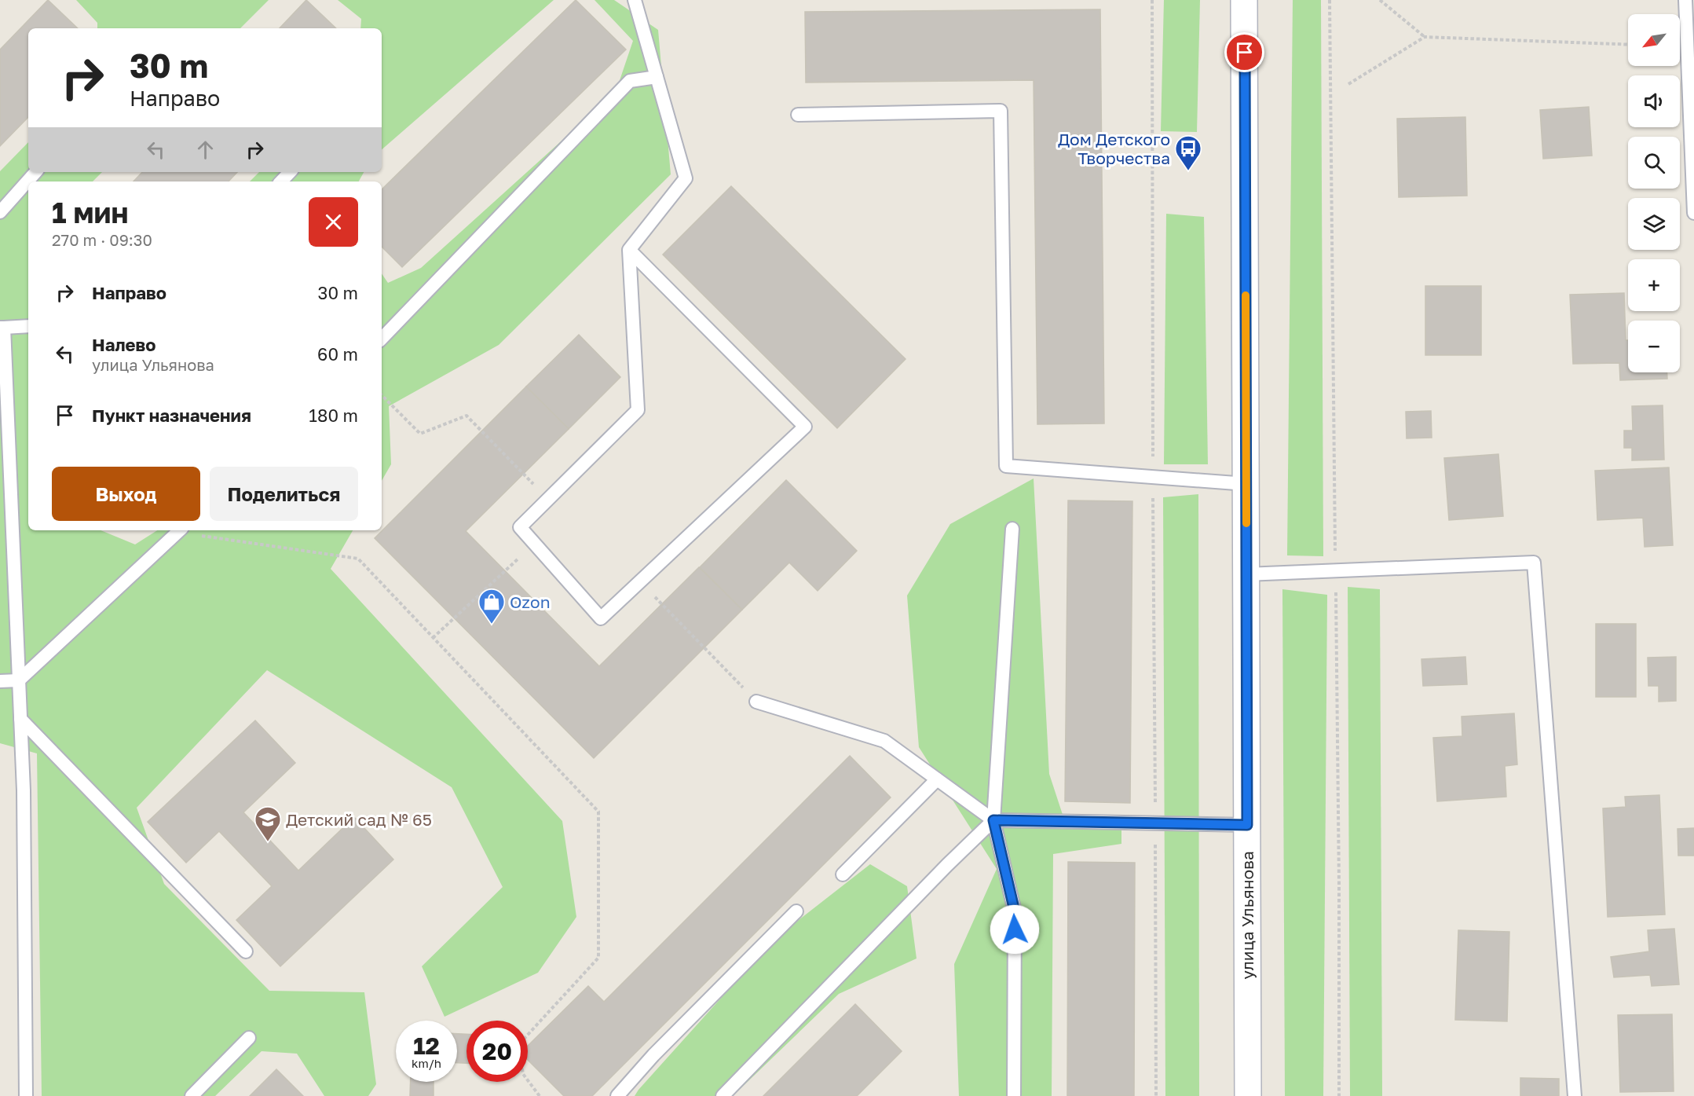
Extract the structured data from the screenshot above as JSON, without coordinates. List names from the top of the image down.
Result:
{
  "streets": {
    "main road": ["улица Ульянова"]
  },
  "places": {
    "bus stop": ["Дом Детского Творчества"],
    "shop": ["Ozon"],
    "school or university": ["Детский сад № 65"]
  },
  "north": "bottom left",
  "page": {
    "map_buttons": ["+", "−"],
    "turn": ["30 m", "Направо"],
    "heading": ["1 мин", "270 m · 09:30"],
    "list": [
      {
        "name": "Направо",
        "value": "30 m"
      },
      {
        "name": "Налево",
        "note": "улица Ульянова",
        "value": "60 m"
      },
      {
        "name": "Пункт назначения",
        "value": "180 m"
      }
    ],
    "buttons": ["Выход", "Поделиться"],
    "speed": "12 km/h",
    "limit": "20"
  }
}
